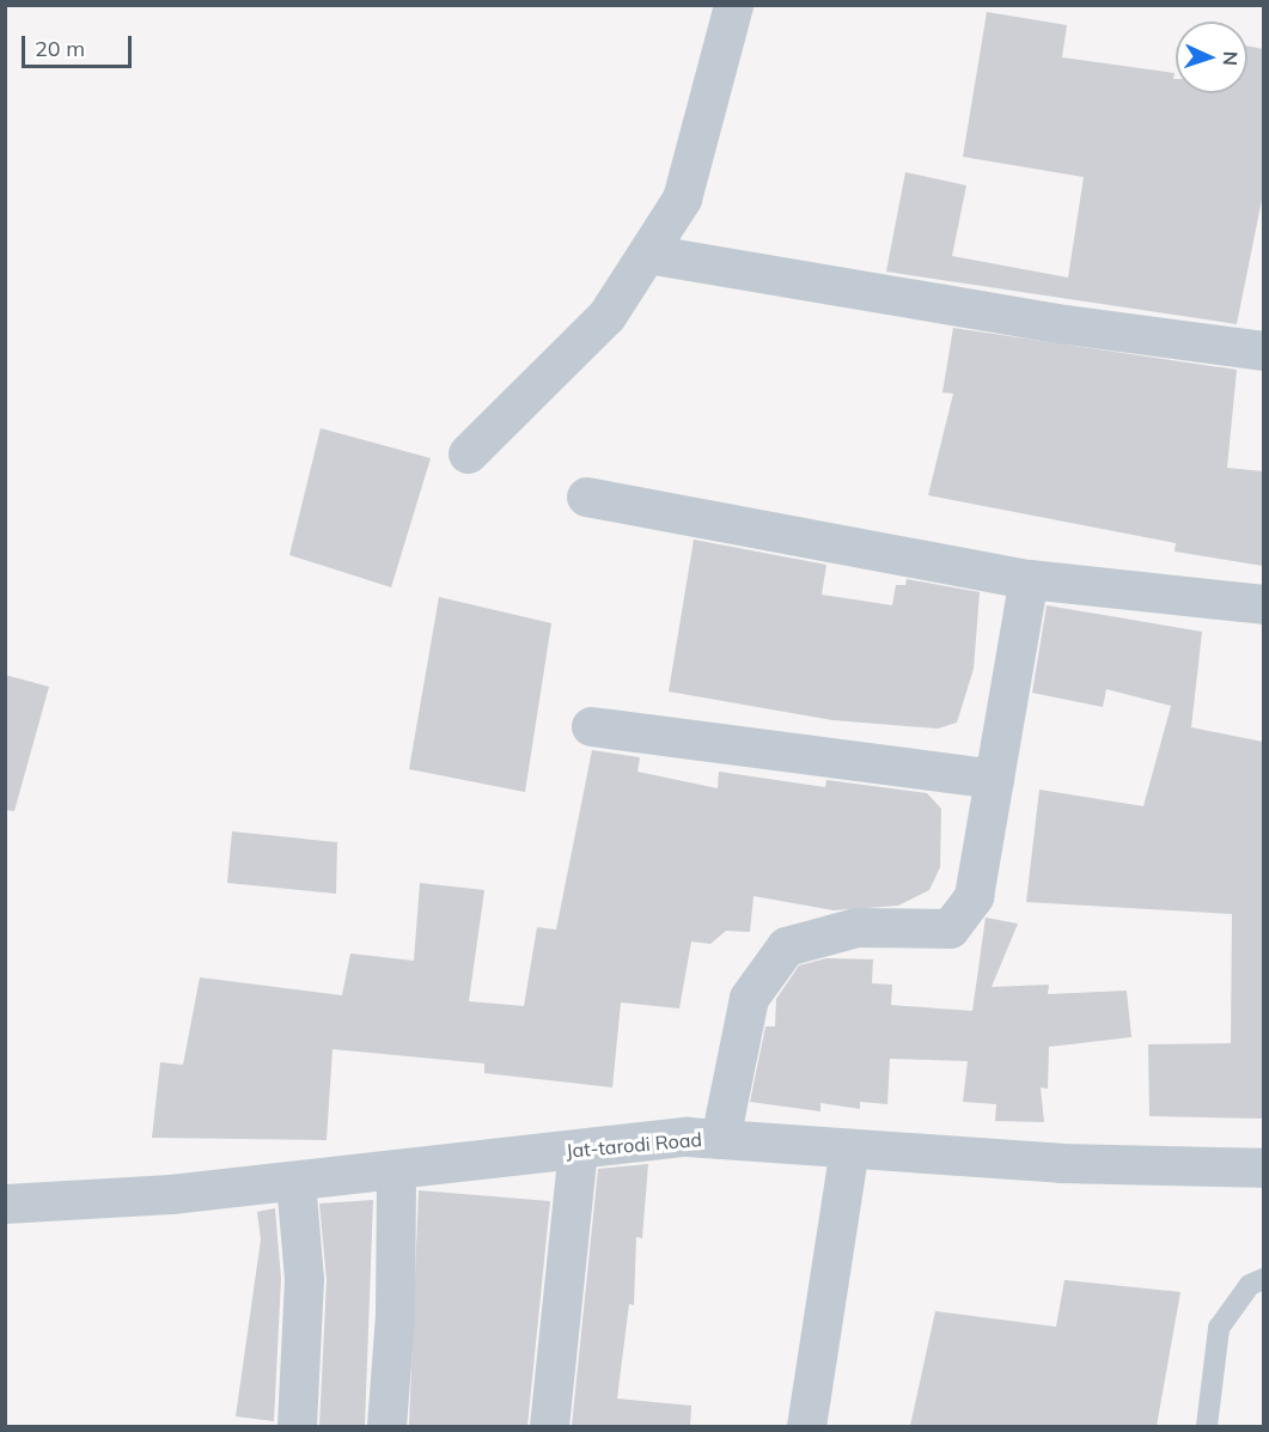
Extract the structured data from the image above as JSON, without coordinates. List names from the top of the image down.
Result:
{
  "streets": {
    "street": ["Jat-tarodi Road"]
  },
  "scale_bar": "20 m",
  "north": "right"
}
